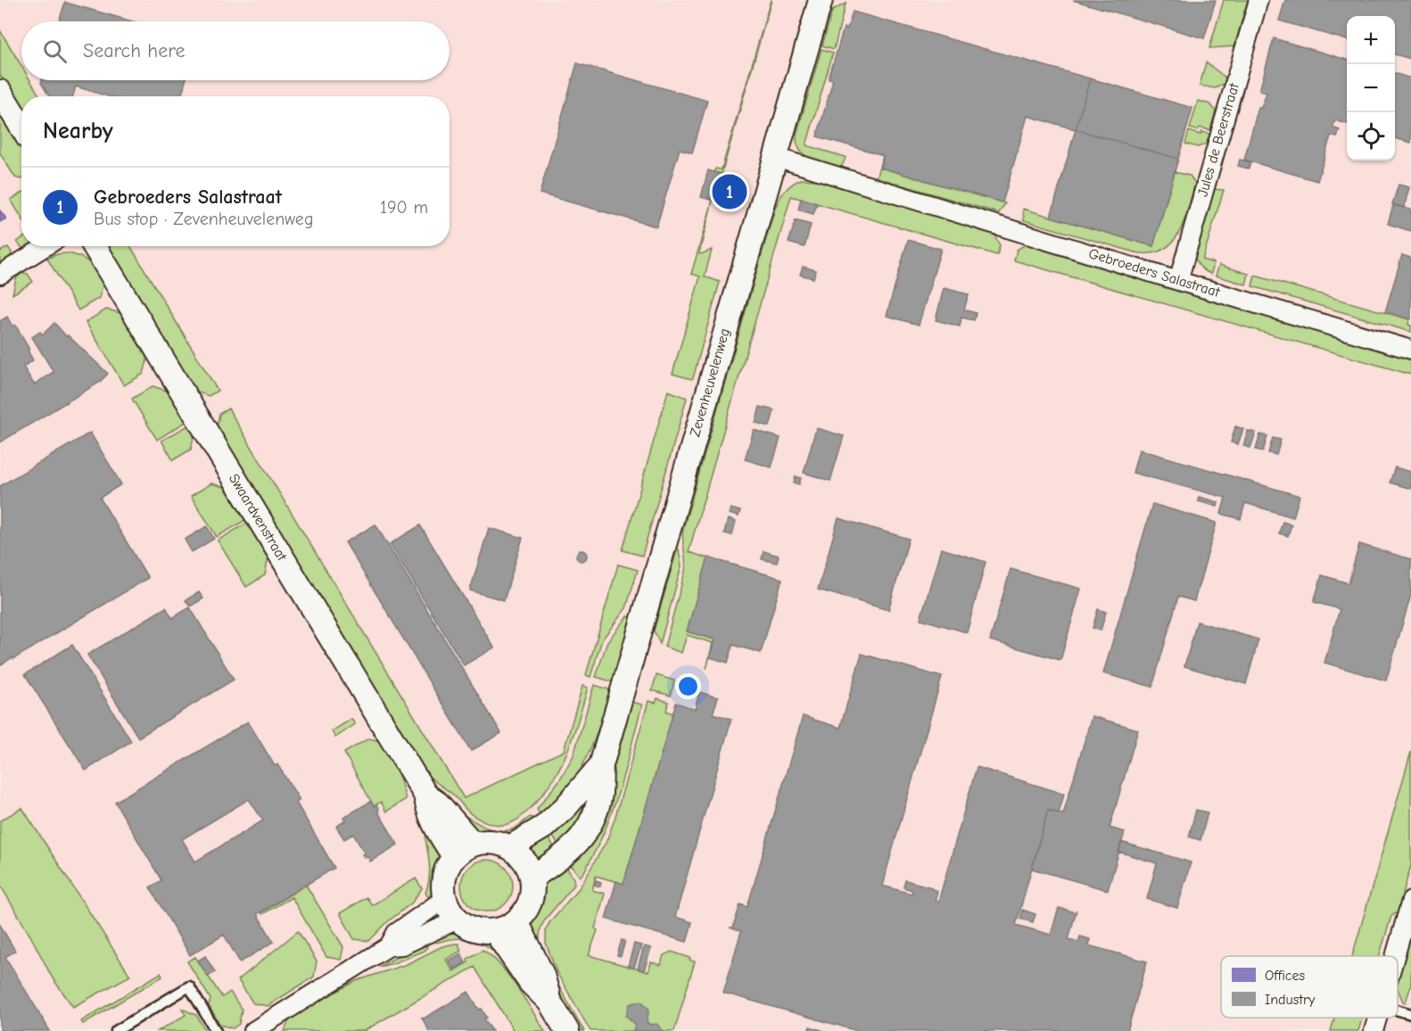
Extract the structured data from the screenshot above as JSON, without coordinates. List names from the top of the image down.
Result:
{
  "streets": {
    "street": [
      "Jules de Beerstraat",
      "Gebroeders Salastraat",
      "Zevenheuvelenweg",
      "Swaardvenstraat"
    ]
  },
  "crossings": [
    ["Jules de Beerstraat", "Gebroeders Salastraat"],
    ["Gebroeders Salastraat", "Zevenheuvelenweg"],
    ["Zevenheuvelenweg", "Swaardvenstraat"]
  ],
  "legend": ["Offices", "Industry"],
  "page": {
    "map_buttons": ["+", "−"],
    "search": "Search here",
    "heading": "Nearby",
    "list": [
      {
        "mark": "1",
        "name": "Gebroeders Salastraat",
        "note": "Bus stop · Zevenheuvelenweg",
        "value": "190 m"
      }
    ],
    "pins": "1"
  }
}
